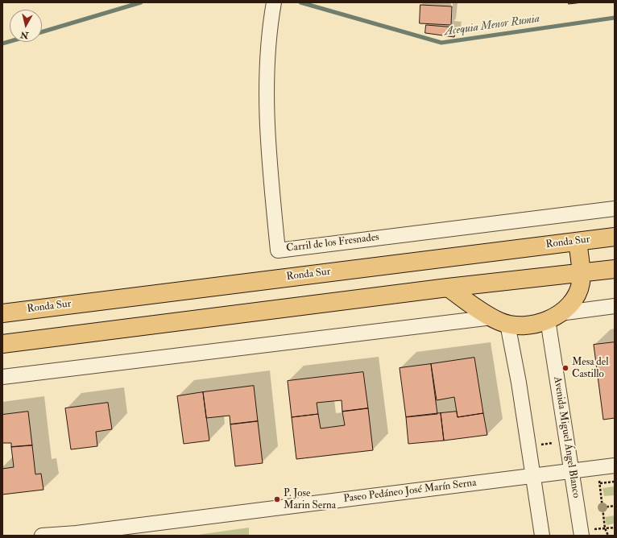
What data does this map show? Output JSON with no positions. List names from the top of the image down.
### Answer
{
  "streets": {
    "main road": ["Ronda Sur"],
    "street": ["Carril de los Fresnades", "Avenida Miguel Ángel Blanco", "Paseo Pedáneo José Marín Serna"]
  },
  "crossings": [
    ["Avenida Miguel Ángel Blanco", "Paseo Pedáneo José Marín Serna"]
  ],
  "water": ["Acequia Menor Rumia"],
  "places": ["Mesa del Castillo", "P. Jose Marin Serna"],
  "north": "bottom"
}
